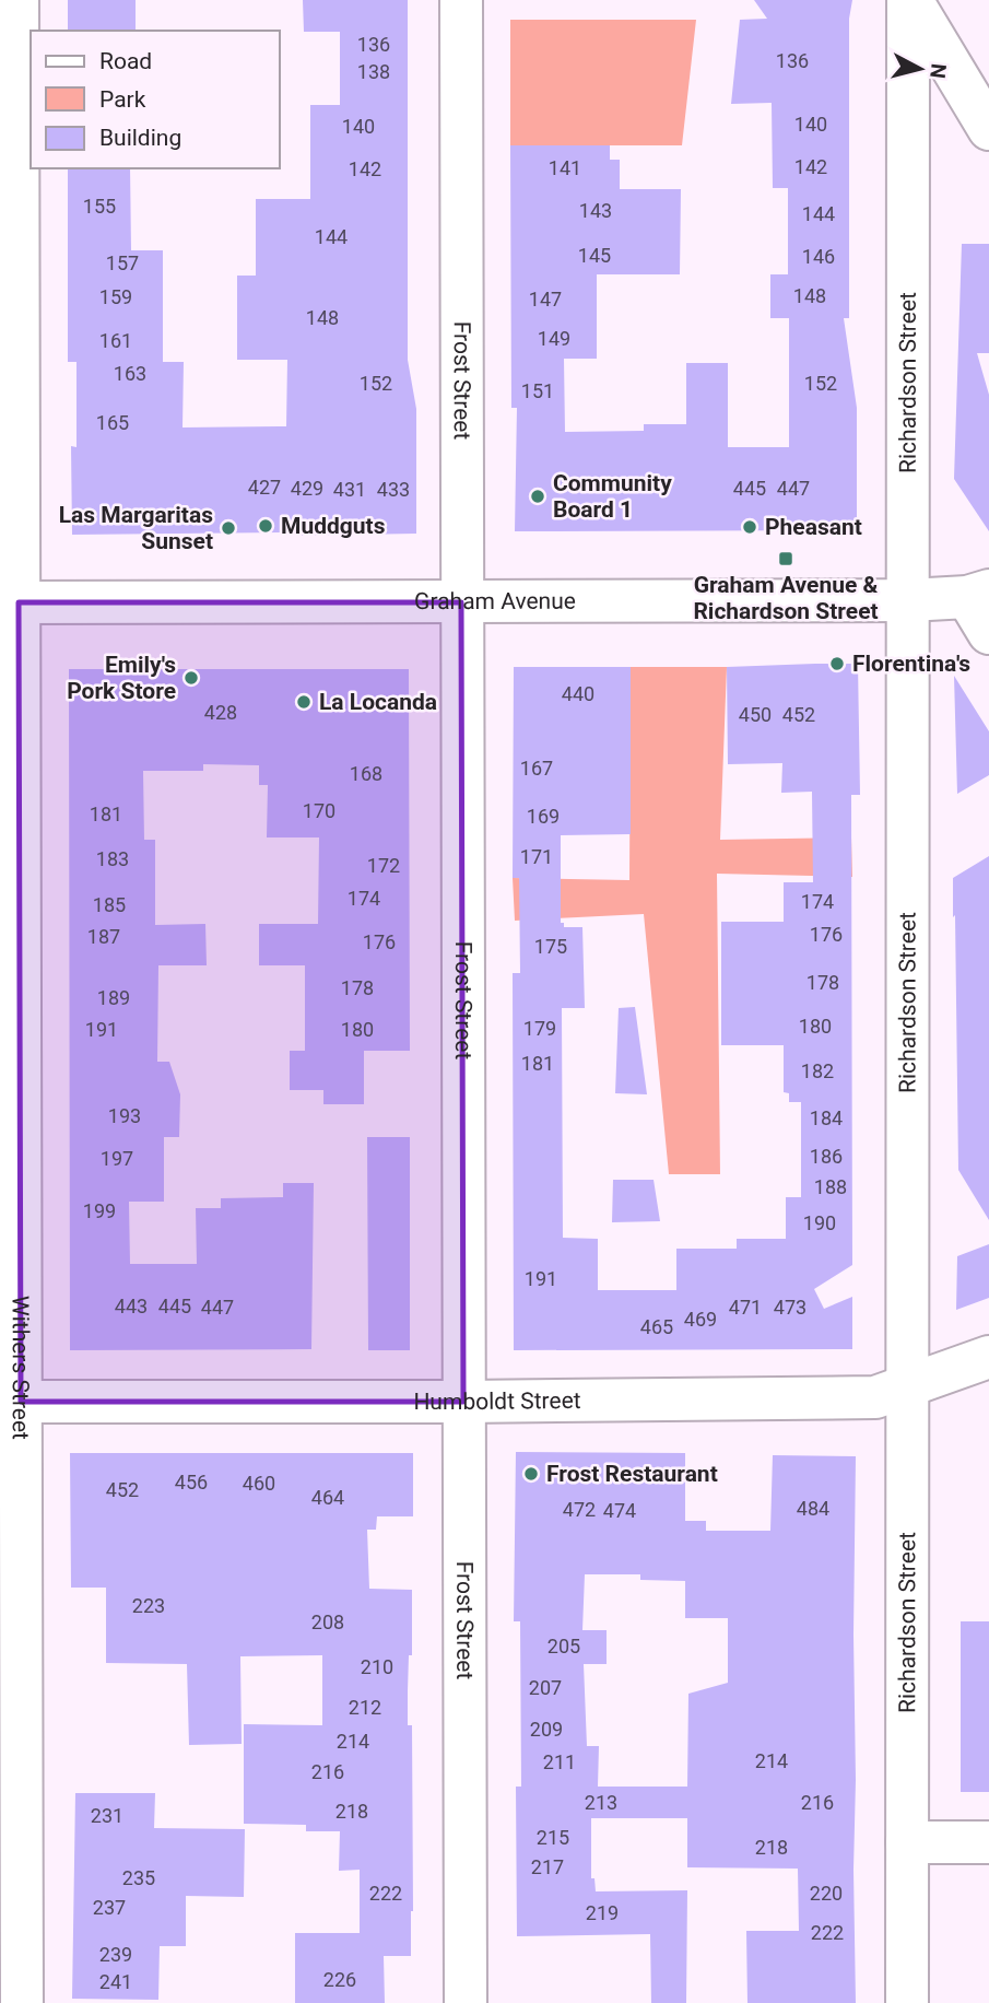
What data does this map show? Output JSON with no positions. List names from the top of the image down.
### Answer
{
  "streets": {
    "street": [
      "Frost Street",
      "Richardson Street",
      "Graham Avenue",
      "Withers Street",
      "Humboldt Street"
    ]
  },
  "crossings": [
    ["Frost Street", "Graham Avenue"],
    ["Frost Street", "Humboldt Street"],
    ["Richardson Street", "Graham Avenue"],
    ["Richardson Street", "Humboldt Street"],
    ["Graham Avenue", "Withers Street"],
    ["Withers Street", "Humboldt Street"]
  ],
  "places": {
    "other": [
      "Community Board 1",
      "Muddguts",
      "Pheasant",
      "Las Margaritas Sunset",
      "Florentina's",
      "Emily's Pork Store",
      "La Locanda",
      "Frost Restaurant"
    ],
    "transit": ["Graham Avenue & Richardson Street"]
  },
  "house_numbers": [
    "136",
    "136",
    "138",
    "140",
    "140",
    "142",
    "141",
    "142",
    "155",
    "143",
    "144",
    "144",
    "145",
    "146",
    "157",
    "148",
    "159",
    "147",
    "148",
    "149",
    "161",
    "163",
    "152",
    "152",
    "151",
    "165",
    "427",
    "429",
    "445",
    "447",
    "431",
    "433",
    "440",
    "428",
    "450",
    "452",
    "167",
    "168",
    "170",
    "181",
    "169",
    "171",
    "183",
    "172",
    "174",
    "174",
    "185",
    "176",
    "187",
    "176",
    "175",
    "178",
    "178",
    "189",
    "180",
    "179",
    "191",
    "180",
    "181",
    "182",
    "193",
    "184",
    "186",
    "197",
    "188",
    "199",
    "190",
    "191",
    "443",
    "445",
    "447",
    "471",
    "473",
    "469",
    "465",
    "456",
    "460",
    "452",
    "464",
    "484",
    "472",
    "474",
    "223",
    "208",
    "205",
    "210",
    "207",
    "212",
    "209",
    "214",
    "214",
    "211",
    "216",
    "213",
    "216",
    "218",
    "231",
    "215",
    "218",
    "217",
    "235",
    "222",
    "220",
    "237",
    "219",
    "222",
    "239",
    "226",
    "241"
  ],
  "legend": ["Road", "Park", "Building"],
  "north": "right"
}
